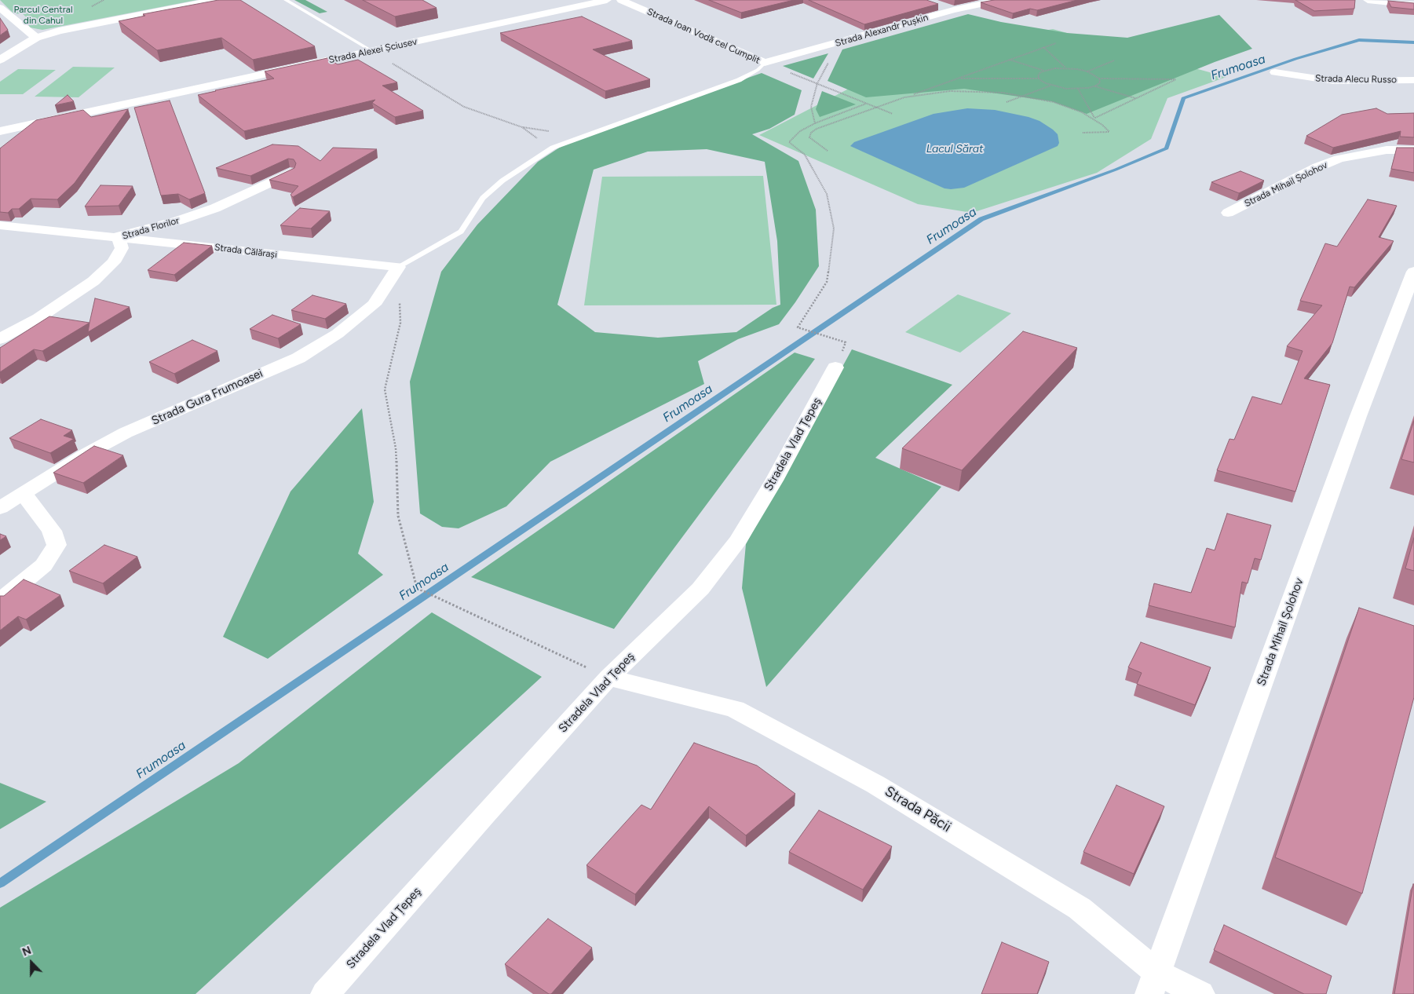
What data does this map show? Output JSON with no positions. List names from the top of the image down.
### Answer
{
  "streets": {
    "street": [
      "Strada Alexandr Pușkin",
      "Strada Ioan Vodă cel Cumplit",
      "Strada Alexei Șciusev",
      "Strada Alecu Russo",
      "Strada Mihail Șolohov",
      "Strada Florilor",
      "Strada Călărași",
      "Strada Gura Frumoasei",
      "Stradela Vlad Țepeş",
      "Strada Păcii"
    ]
  },
  "crossings": [
    ["Strada Alexandr Pușkin", "Strada Ioan Vodă cel Cumplit"],
    ["Strada Mihail Șolohov", "Strada Păcii"],
    ["Strada Florilor", "Strada Călărași"],
    ["Strada Călărași", "Strada Gura Frumoasei"],
    ["Stradela Vlad Țepeş", "Strada Păcii"]
  ],
  "water": ["Frumoasa", "Lacul Sărat"],
  "parks": ["Parcul Central din Cahul"],
  "north": "top"
}
